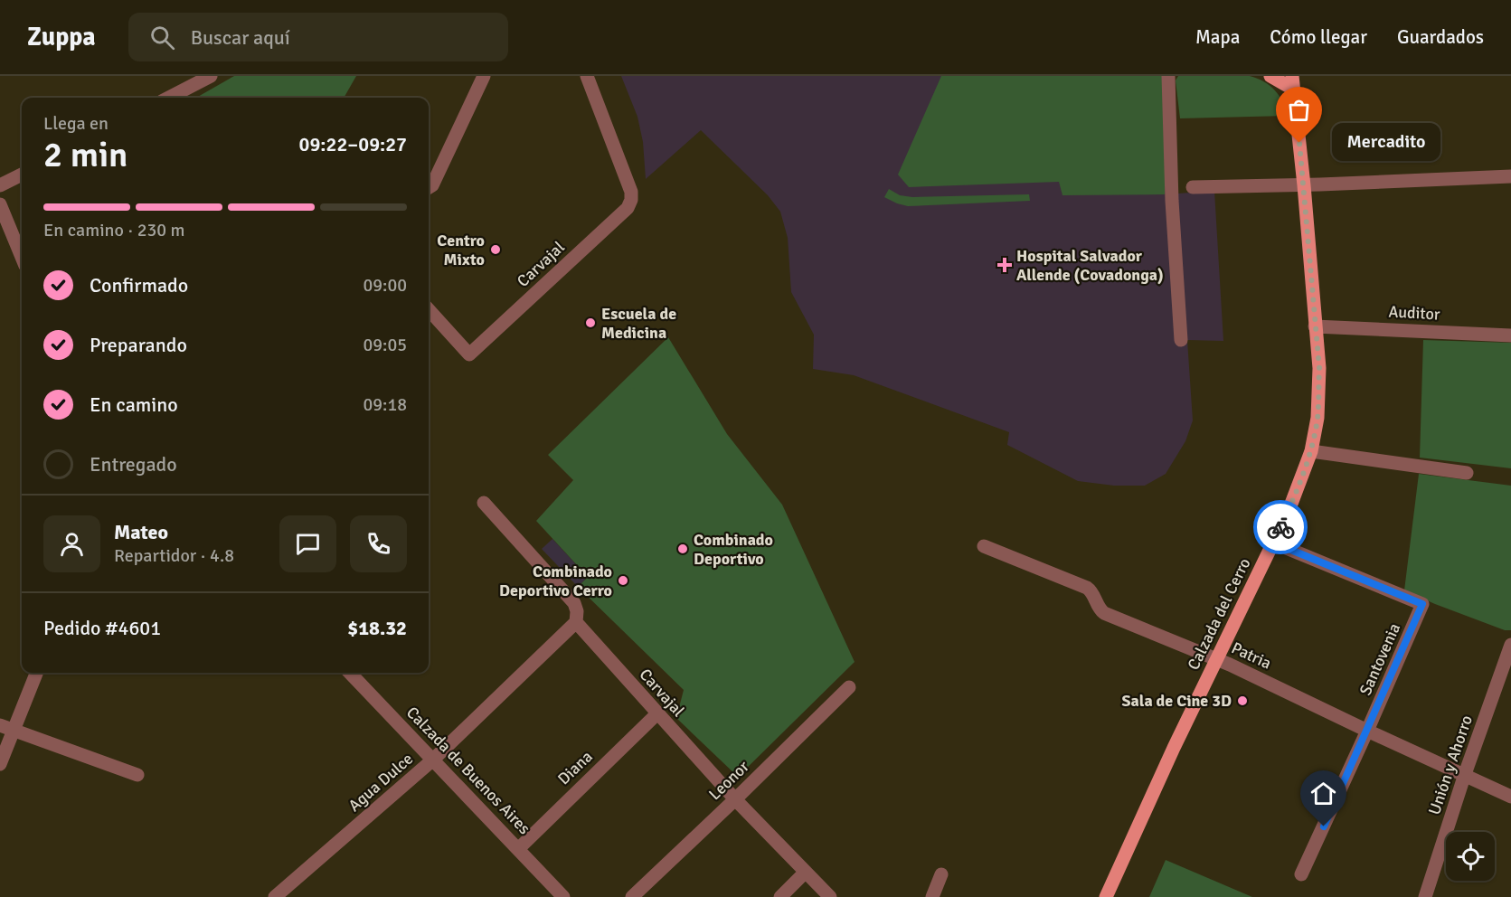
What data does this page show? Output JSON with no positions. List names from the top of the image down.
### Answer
{
  "streets": {
    "main road": ["Calzada del Cerro"],
    "street": [
      "Carvajal",
      "Auditor",
      "Patria",
      "Santovenia",
      "Unión y Ahorro",
      "Diana",
      "Calzada de Buenos Aires",
      "Leonor",
      "Agua Dulce"
    ]
  },
  "crossings": [
    ["Carvajal", "Diana"],
    ["Carvajal", "Leonor"],
    ["Carvajal", "Agua Dulce"],
    ["Auditor", "Calzada del Cerro"],
    ["Calzada del Cerro", "Patria"],
    ["Calzada del Cerro", "Santovenia"],
    ["Patria", "Santovenia"],
    ["Patria", "Unión y Ahorro"],
    ["Diana", "Calzada de Buenos Aires"],
    ["Calzada de Buenos Aires", "Agua Dulce"]
  ],
  "places": {
    "other": [
      "Mercadito",
      "Centro Mixto",
      "Escuela de Medicina",
      "Combinado Deportivo",
      "Combinado Deportivo Cerro",
      "Sala de Cine 3D"
    ],
    "health": ["Hospital Salvador Allende (Covadonga)"]
  },
  "page": {
    "header": "Zuppa",
    "search": "Buscar aquí",
    "nav": ["Mapa", "Cómo llegar", "Guardados"],
    "heading": ["2 min", "Llega en", "09:22–09:27"],
    "panel": [
      "Mateo",
      "Repartidor · 4.8",
      "Pedido #4601",
      "$18.32"
    ],
    "bubble": "Mercadito",
    "bar": "En camino · 230 m",
    "list": [
      ["Confirmado", "09:00"],
      ["Preparando", "09:05"],
      ["En camino", "09:18"],
      "Entregado"
    ]
  }
}
